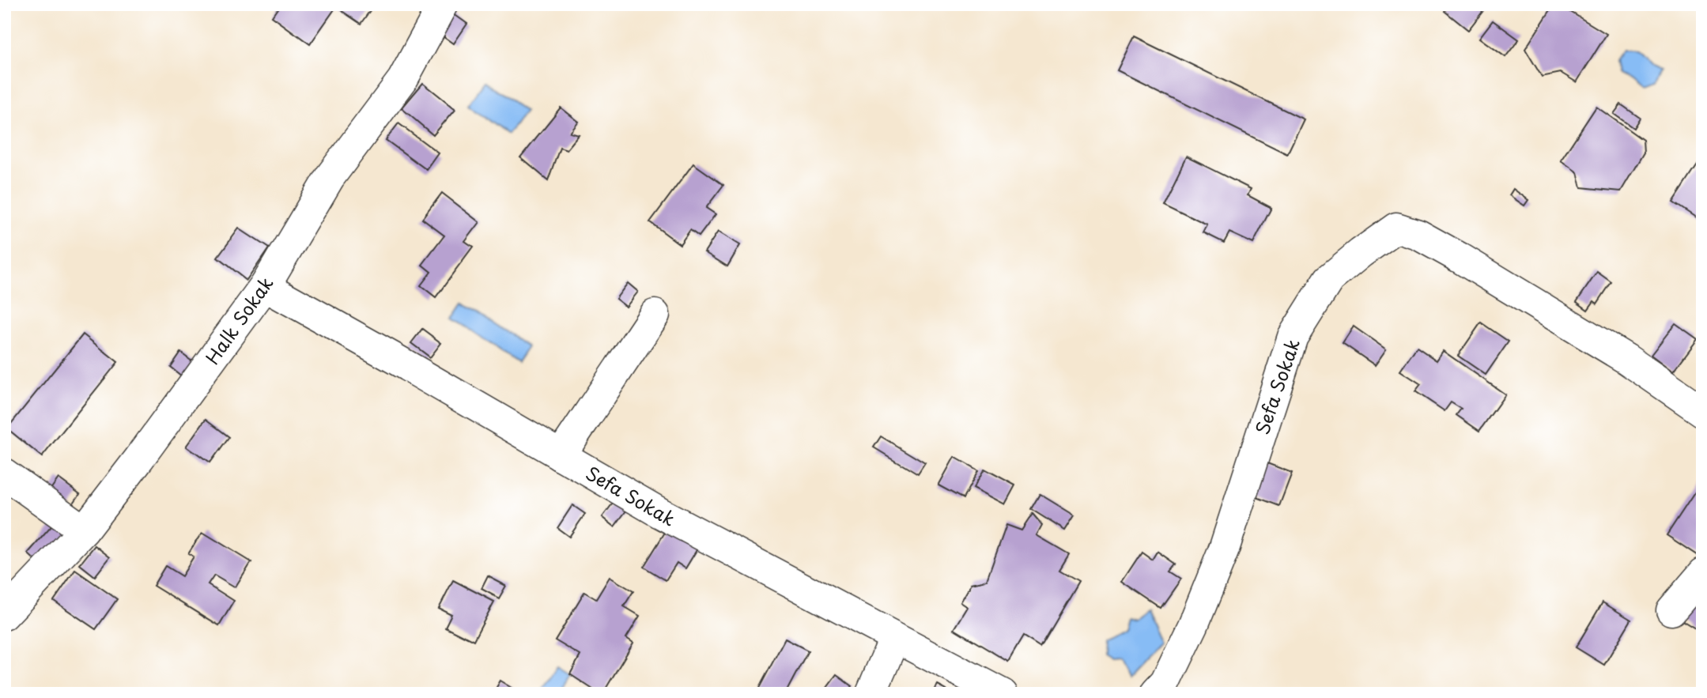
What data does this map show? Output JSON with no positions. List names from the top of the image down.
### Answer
{
  "streets": {
    "street": ["Halk Sokak", "Sefa Sokak"]
  },
  "crossings": [
    ["Halk Sokak", "Sefa Sokak"]
  ]
}
